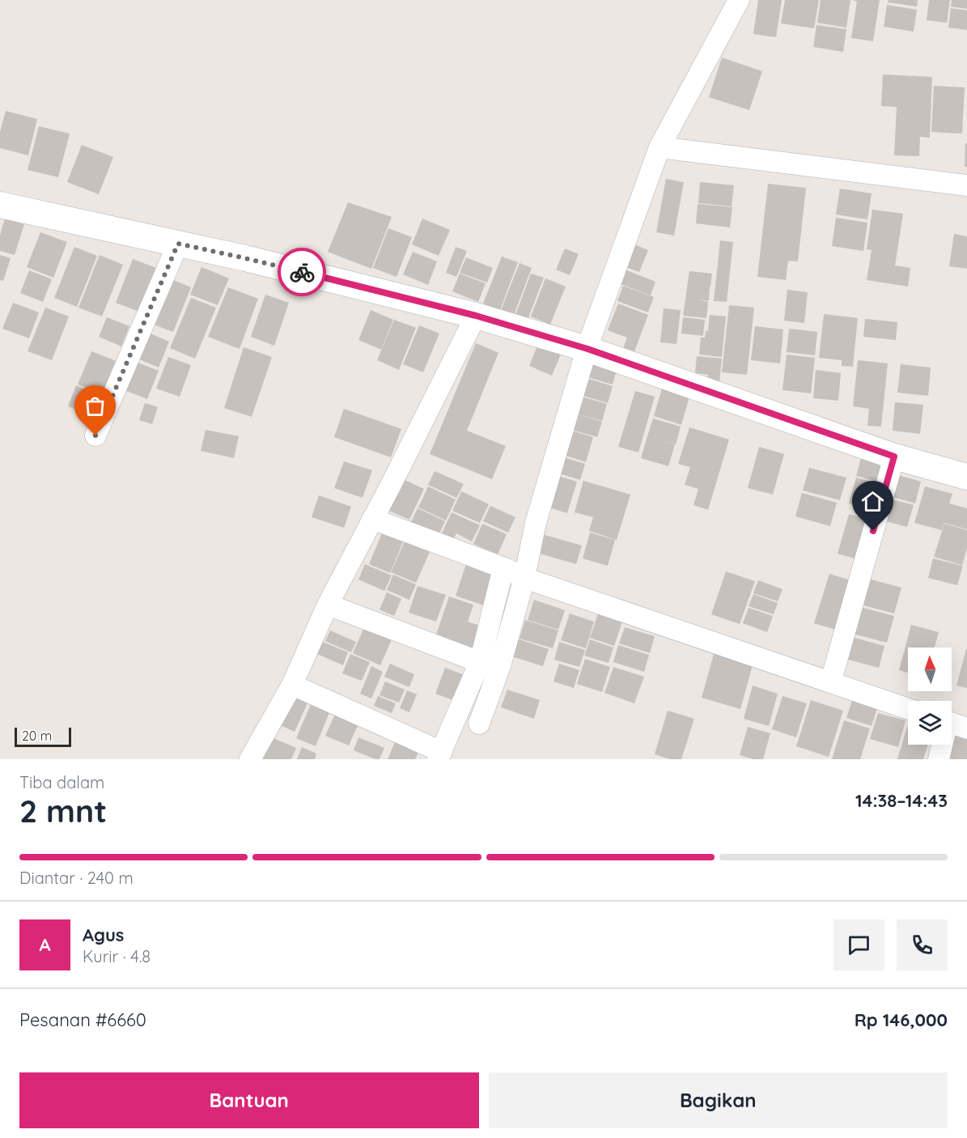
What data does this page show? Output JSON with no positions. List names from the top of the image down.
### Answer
{
  "scale_bar": "20 m",
  "north": "top",
  "page": {
    "scale": "20 m",
    "heading": ["2 mnt", "Tiba dalam", "14:38–14:43"],
    "panel": [
      "Agus",
      "Kurir · 4.8",
      "Pesanan #6660",
      "Rp 146,000"
    ],
    "bar": "Diantar · 240 m",
    "round": "A",
    "buttons": ["Bantuan", "Bagikan"]
  }
}
